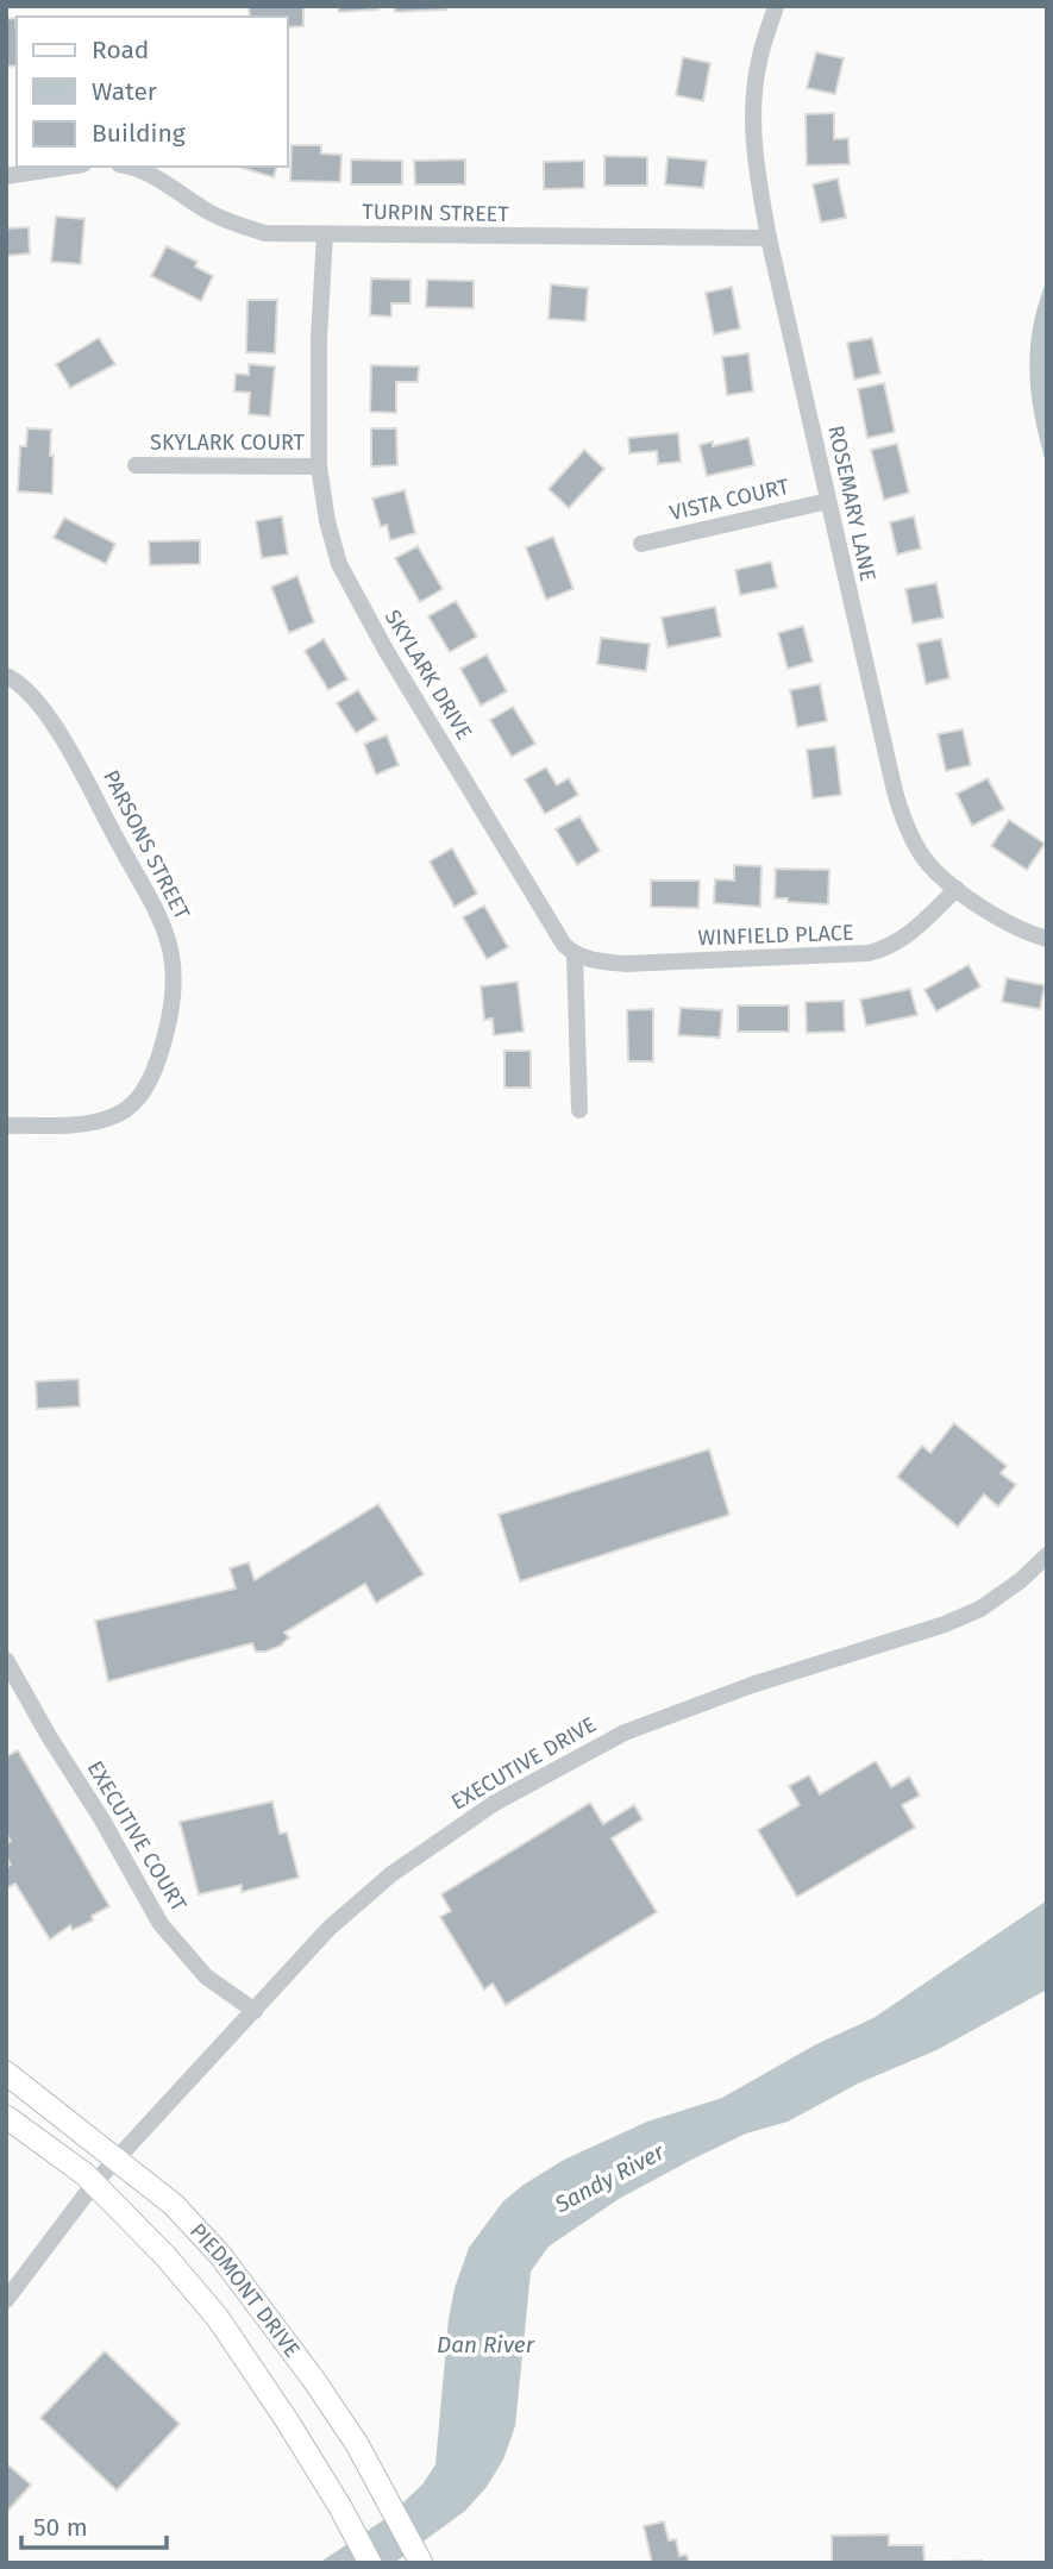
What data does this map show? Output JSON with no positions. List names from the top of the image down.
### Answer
{
  "streets": {
    "main road": ["PIEDMONT DRIVE"],
    "street": [
      "TURPIN STREET",
      "SKYLARK COURT",
      "VISTA COURT",
      "ROSEMARY LANE",
      "SKYLARK DRIVE",
      "PARSONS STREET",
      "WINFIELD PLACE",
      "EXECUTIVE DRIVE",
      "EXECUTIVE COURT"
    ]
  },
  "crossings": [
    ["TURPIN STREET", "ROSEMARY LANE"],
    ["TURPIN STREET", "SKYLARK DRIVE"],
    ["SKYLARK COURT", "SKYLARK DRIVE"],
    ["VISTA COURT", "ROSEMARY LANE"],
    ["ROSEMARY LANE", "WINFIELD PLACE"],
    ["SKYLARK DRIVE", "WINFIELD PLACE"],
    ["EXECUTIVE DRIVE", "EXECUTIVE COURT"],
    ["EXECUTIVE DRIVE", "PIEDMONT DRIVE"]
  ],
  "water": ["Sandy River", "Dan River"],
  "legend": ["Road", "Water", "Building"],
  "scale_bar": "50 m"
}
